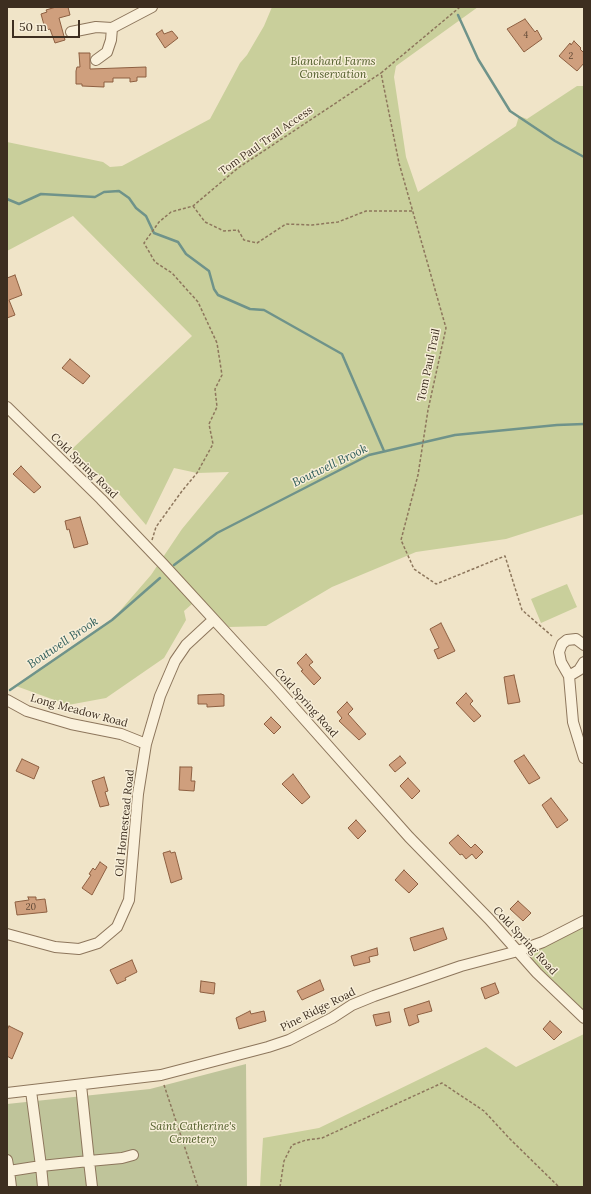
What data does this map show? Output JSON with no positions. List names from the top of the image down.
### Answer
{
  "streets": {
    "street": [
      "Cold Spring Road",
      "Long Meadow Road",
      "Old Homestead Road",
      "Pine Ridge Road"
    ],
    "path": ["Tom Paul Trail Access", "Tom Paul Trail"]
  },
  "crossings": [
    ["Tom Paul Trail Access", "Tom Paul Trail"],
    ["Tom Paul Trail Access", "Cold Spring Road"],
    ["Cold Spring Road", "Old Homestead Road"],
    ["Cold Spring Road", "Pine Ridge Road"],
    ["Long Meadow Road", "Old Homestead Road"]
  ],
  "water": ["Boutwell Brook"],
  "parks": ["Blanchard Farms Conservation", "Saint Catherine's Cemetery"],
  "house_numbers": ["4", "2", "20"],
  "scale_bar": "50 m"
}
